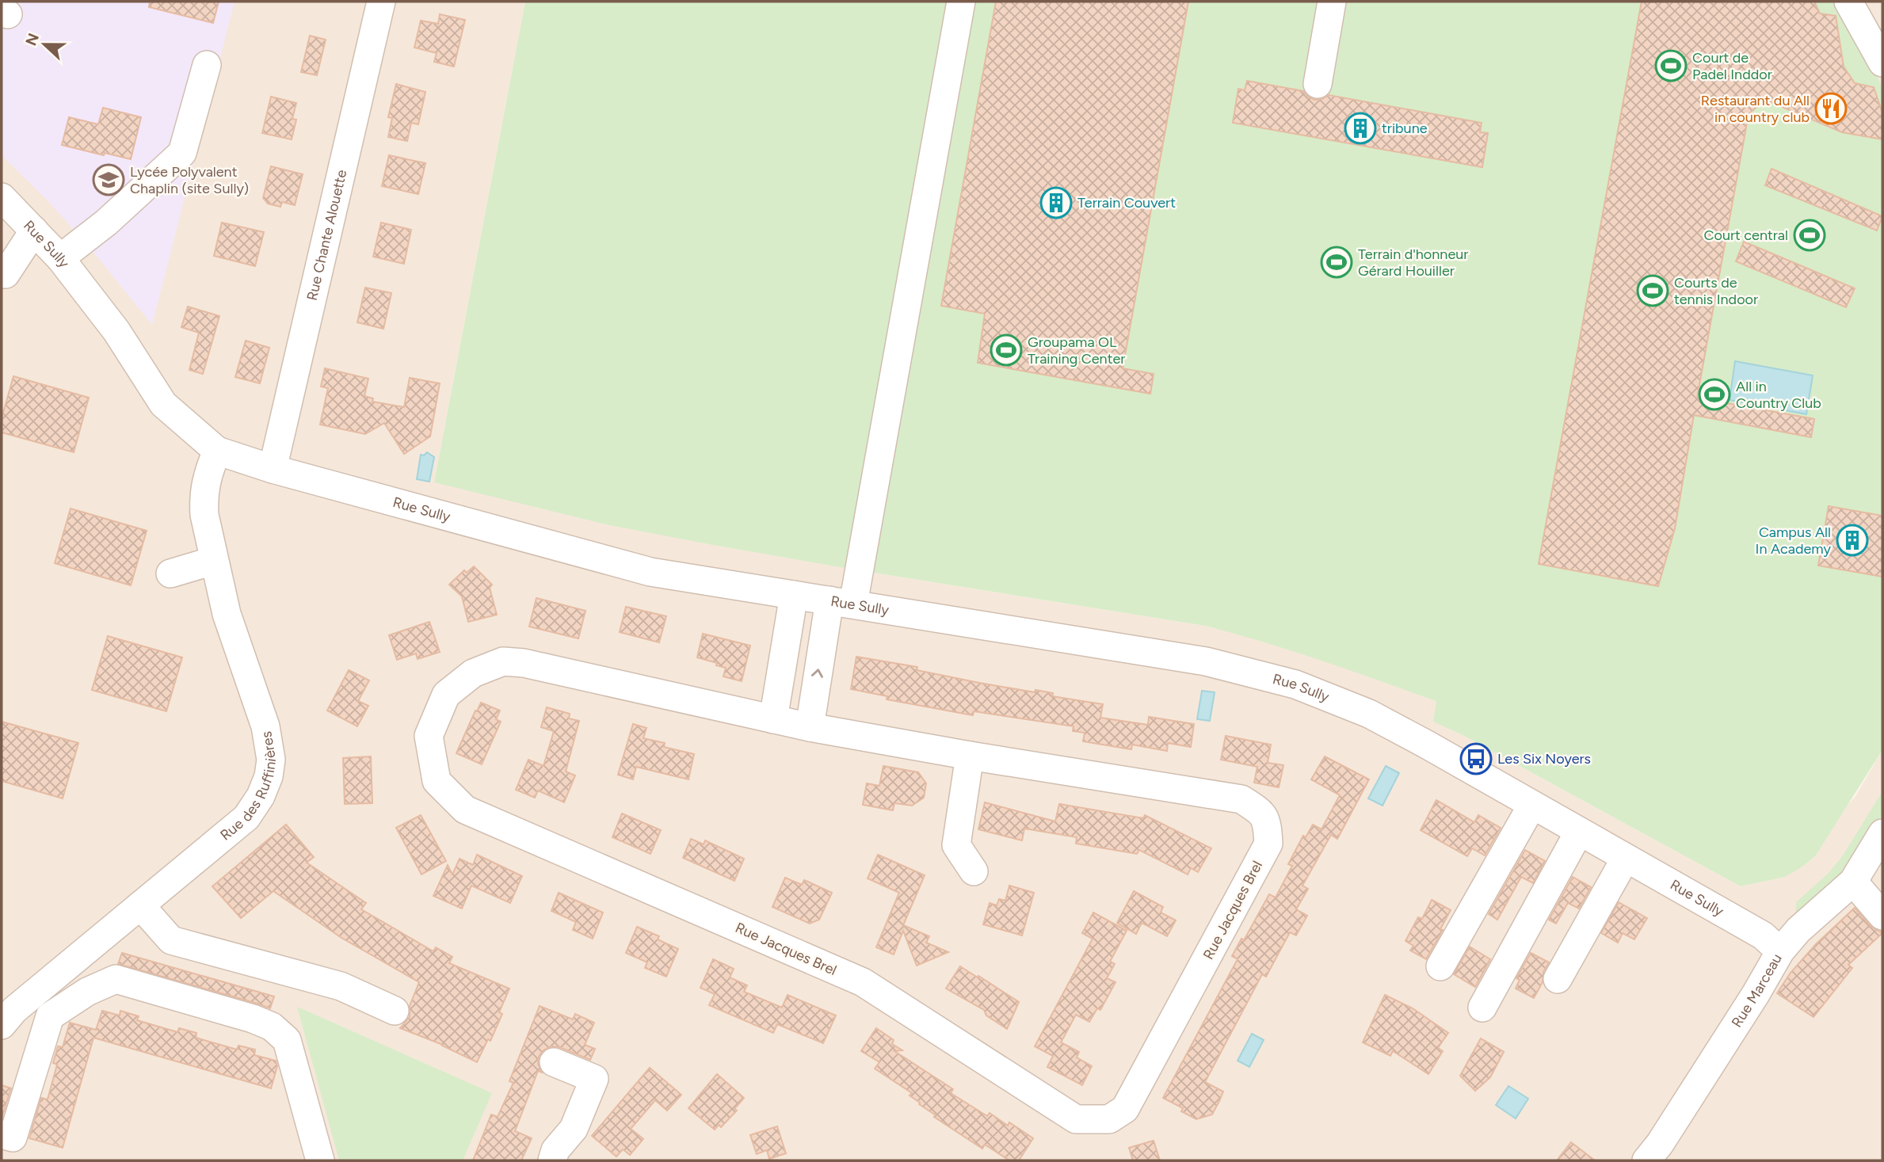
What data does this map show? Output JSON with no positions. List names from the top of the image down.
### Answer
{
  "streets": {
    "street": [
      "Rue Chante Alouette",
      "Rue Sully",
      "Rue des Ruffinières",
      "Rue Jacques Brel",
      "Rue Marceau"
    ]
  },
  "crossings": [
    ["Rue Chante Alouette", "Rue Sully"],
    ["Rue Sully", "Rue des Ruffinières"],
    ["Rue Sully", "Rue Marceau"]
  ],
  "places": {
    "sports": [
      "Court de Padel Inddor",
      "Court central",
      "Terrain d'honneur Gérard Houiller",
      "Courts de tennis Indoor",
      "Groupama OL Training Center",
      "All in Country Club"
    ],
    "restaurant": ["Restaurant du All in country club"],
    "building": ["tribune", "Terrain Couvert", "Campus All In Academy"],
    "school or university": ["Lycée Polyvalent Chaplin (site Sully)"],
    "bus stop": ["Les Six Noyers"]
  },
  "north": "left"
}
